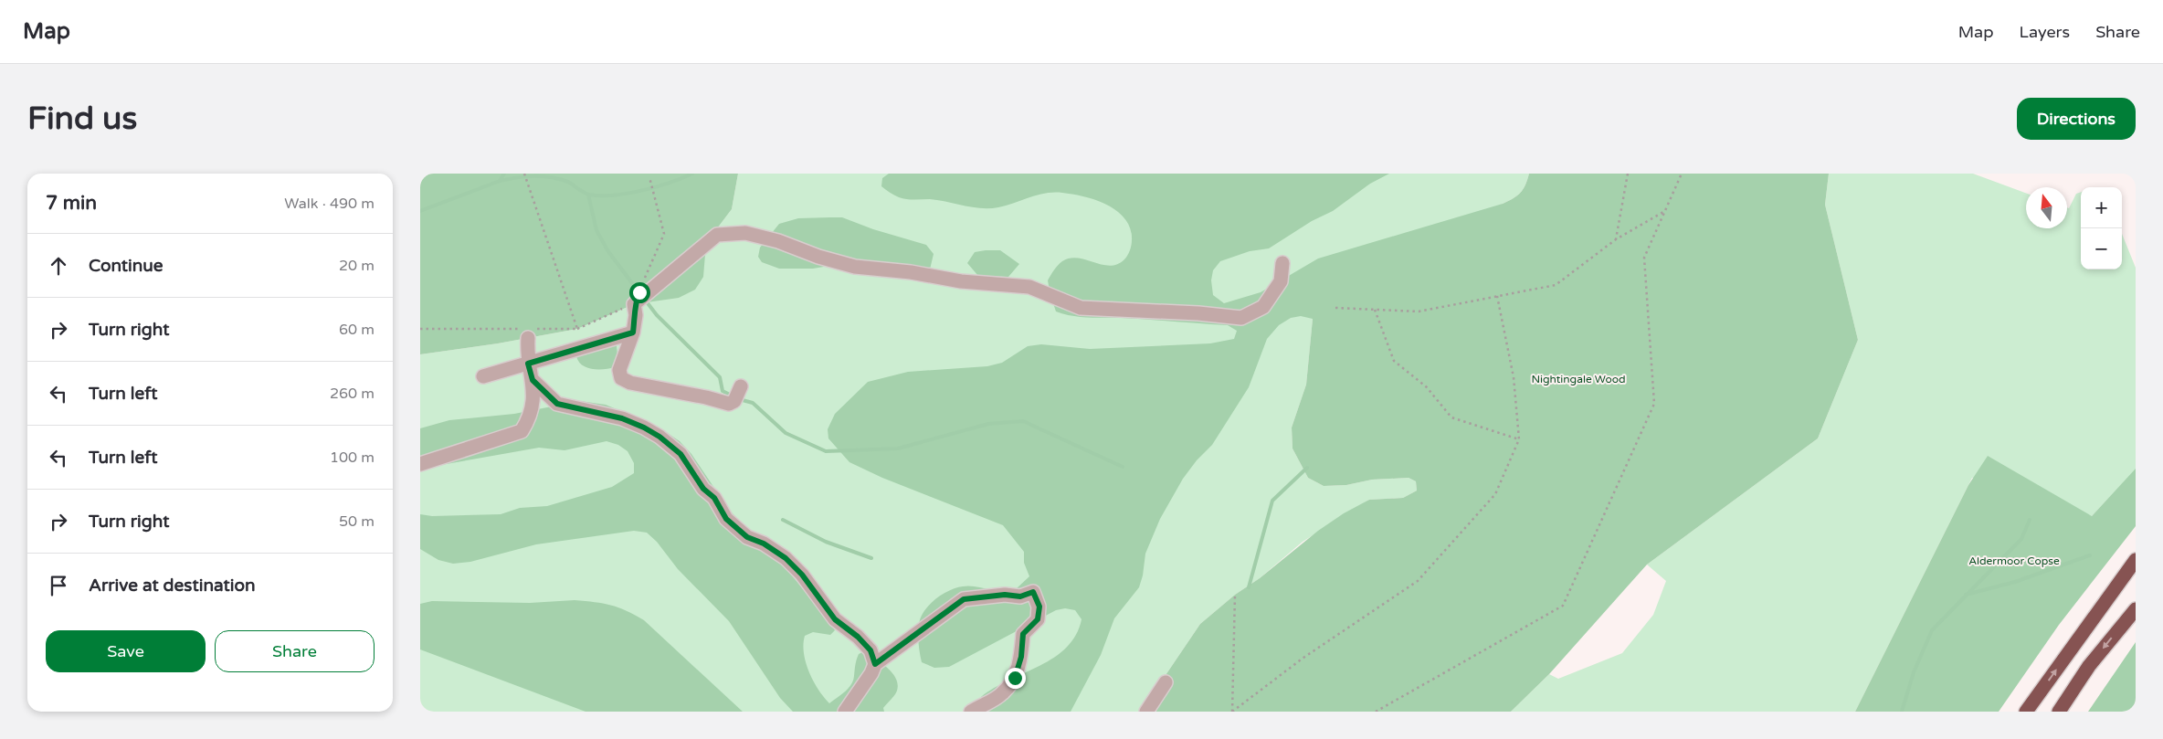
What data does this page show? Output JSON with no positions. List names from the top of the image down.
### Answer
{
  "parks": ["Nightingale Wood", "Aldermoor Copse"],
  "north": "top",
  "page": {
    "header": "Map",
    "nav": ["Map", "Layers", "Share"],
    "buttons": [
      "Directions",
      ["Save", "Share"]
    ],
    "title": "Find us",
    "heading": ["7 min", "Walk · 490 m"],
    "map_buttons": ["+", "−"],
    "list": [
      ["Continue", "20 m"],
      ["Turn right", "60 m"],
      ["Turn left", "260 m"],
      ["Turn left", "100 m"],
      ["Turn right", "50 m"],
      "Arrive at destination"
    ]
  }
}
